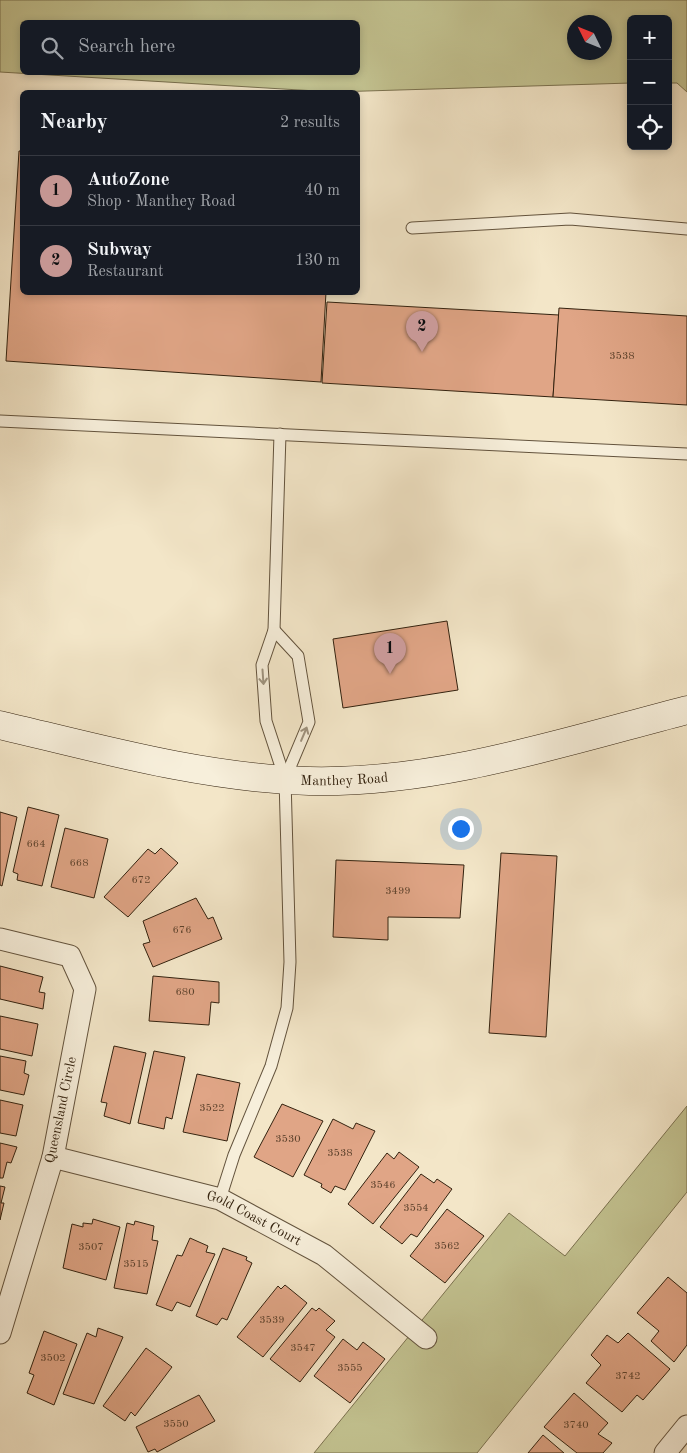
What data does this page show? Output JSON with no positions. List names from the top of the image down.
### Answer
{
  "streets": {
    "street": ["Manthey Road", "Queensland Circle", "Gold Coast Court"]
  },
  "crossings": [
    ["Queensland Circle", "Gold Coast Court"]
  ],
  "house_numbers": [
    "3538",
    "664",
    "668",
    "672",
    "3499",
    "676",
    "680",
    "3522",
    "3530",
    "3538",
    "3546",
    "3554",
    "3562",
    "3507",
    "3515",
    "3539",
    "3547",
    "3502",
    "3555",
    "3742",
    "3550",
    "3740"
  ],
  "north": "top left",
  "page": {
    "map_buttons": ["+", "−"],
    "search": "Search here",
    "heading": ["Nearby", "2 results"],
    "list": [
      {
        "mark": "1",
        "name": "AutoZone",
        "note": "Shop · Manthey Road",
        "value": "40 m"
      },
      {
        "mark": "2",
        "name": "Subway",
        "note": "Restaurant",
        "value": "130 m"
      }
    ],
    "pins": ["2", "1"]
  }
}
